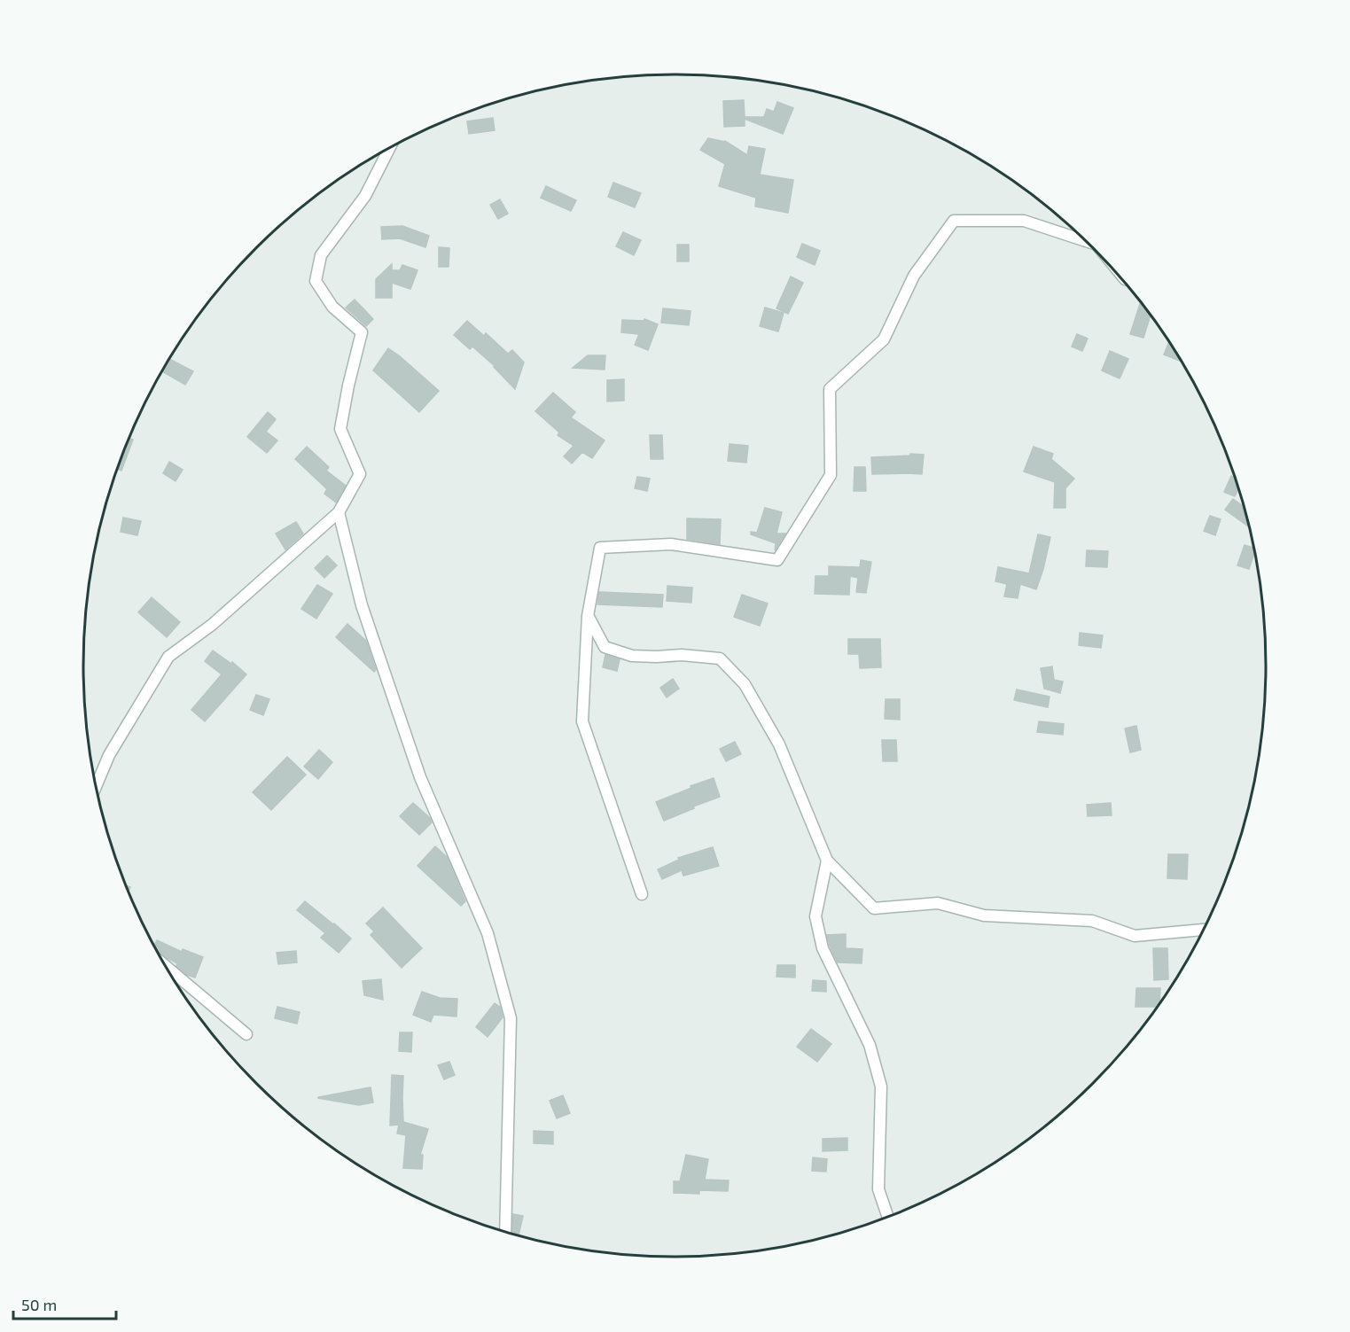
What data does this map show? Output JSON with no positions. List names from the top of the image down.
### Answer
{
  "scale_bar": "50 m"
}
